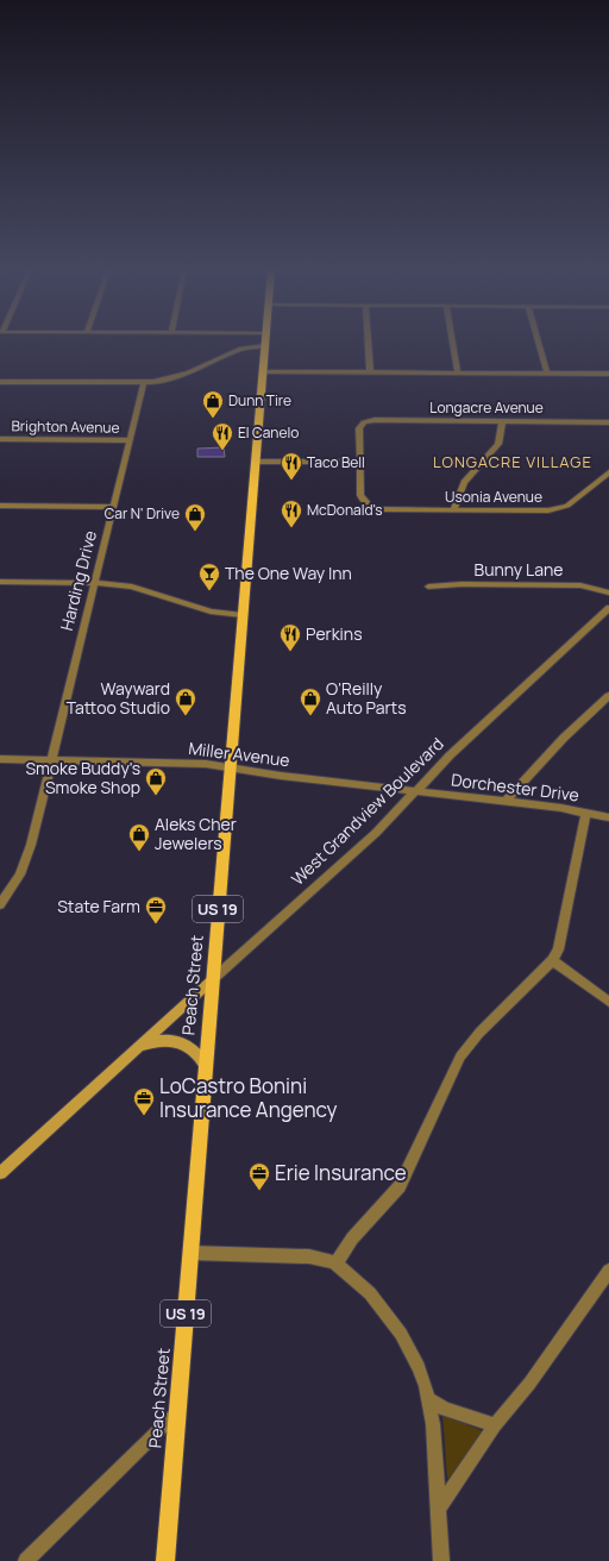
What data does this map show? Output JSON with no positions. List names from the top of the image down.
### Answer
{
  "streets": {
    "main road": ["US 19", "Peach Street"],
    "street": [
      "Longacre Avenue",
      "Brighton Avenue",
      "Usonia Avenue",
      "Bunny Lane",
      "Harding Drive",
      "Miller Avenue",
      "Dorchester Drive",
      "West Grandview Boulevard"
    ]
  },
  "crossings": [
    ["Longacre Avenue", "Usonia Avenue"],
    ["Brighton Avenue", "Harding Drive"],
    ["Harding Drive", "Miller Avenue"],
    ["Miller Avenue", "Dorchester Drive"],
    ["Miller Avenue", "West Grandview Boulevard"],
    ["Miller Avenue", "Peach Street"],
    ["Dorchester Drive", "West Grandview Boulevard"],
    ["West Grandview Boulevard", "Peach Street"]
  ],
  "districts": ["LONGACRE VILLAGE"],
  "places": {
    "shop": [
      "Dunn Tire",
      "Car N' Drive",
      "Wayward Tattoo Studio",
      "O'Reilly Auto Parts",
      "Smoke Buddy's Smoke Shop",
      "Aleks Cher Jewelers"
    ],
    "restaurant": [
      "El Canelo",
      "Taco Bell",
      "McDonald's",
      "Perkins"
    ],
    "bar": ["The One Way Inn"],
    "office": ["State Farm", "LoCastro Bonini Insurance Angency", "Erie Insurance"]
  }
}
